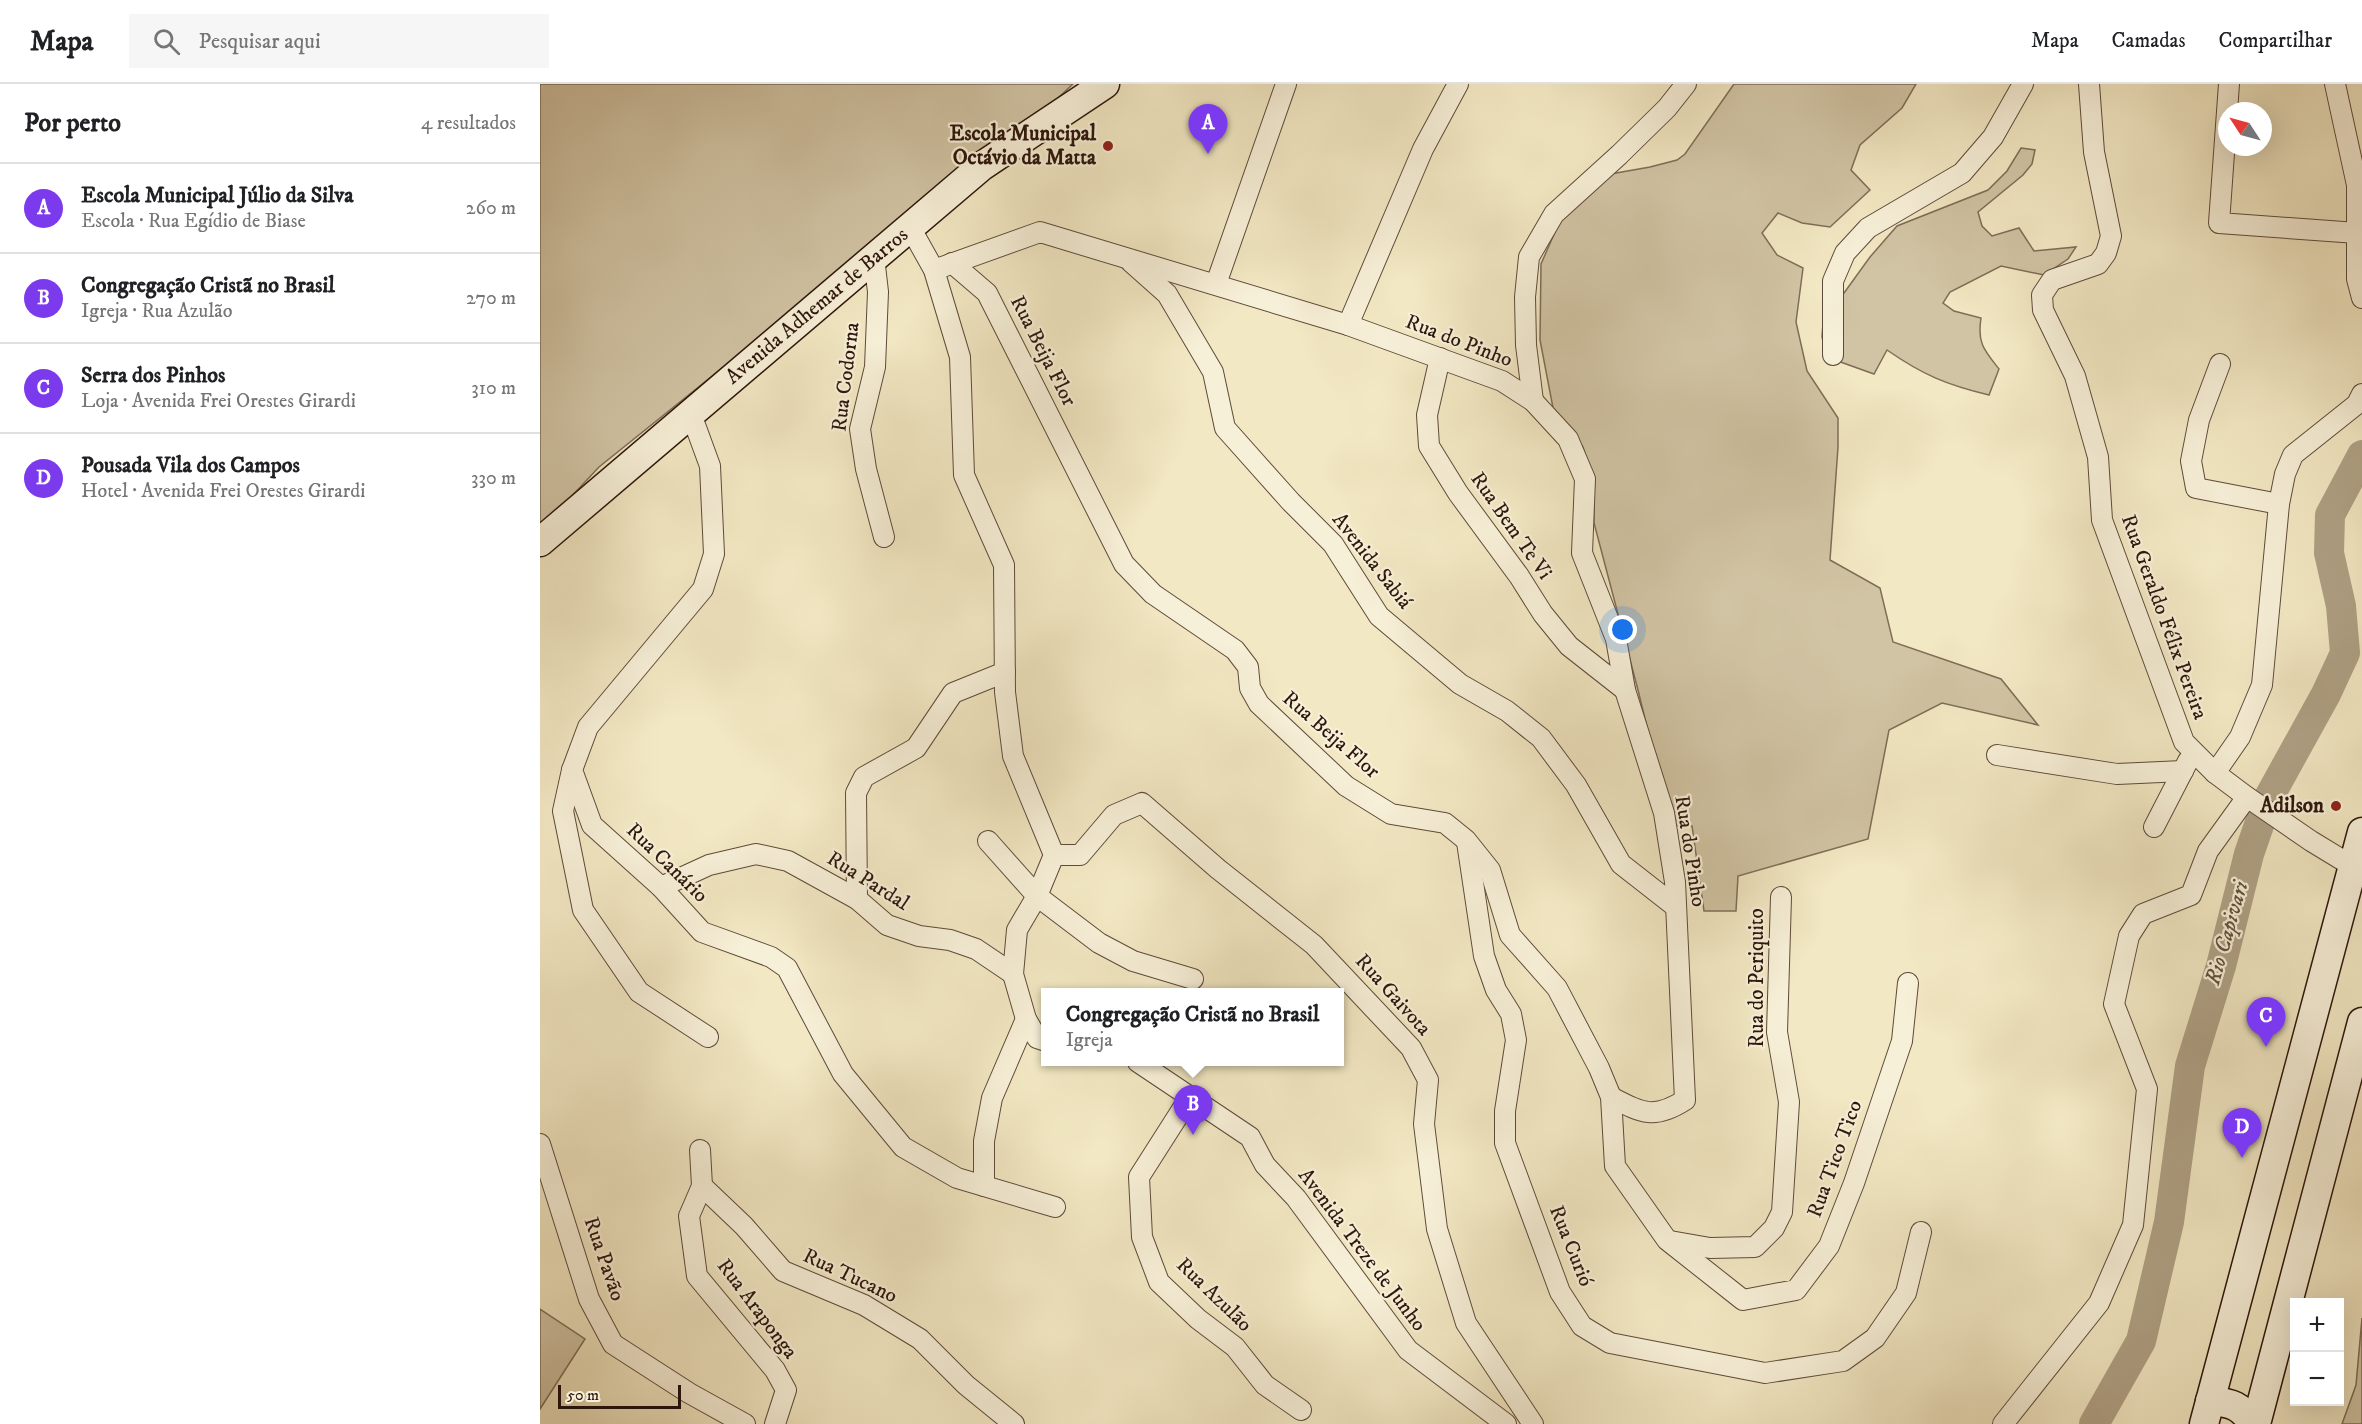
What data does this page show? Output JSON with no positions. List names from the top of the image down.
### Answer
{
  "streets": {
    "main road": ["Avenida Adhemar de Barros"],
    "street": [
      "Rua do Pinho",
      "Rua Beija Flor",
      "Rua Codorna",
      "Rua Bem Te Vi",
      "Avenida Sabiá",
      "Rua Geraldo Félix Pereira",
      "Rua Canário",
      "Rua Pardal",
      "Rua do Periquito",
      "Rua Gaivota",
      "Rua Tico Tico",
      "Rua Curió",
      "Avenida Treze de Junho",
      "Rua Pavão",
      "Rua Tucano",
      "Rua Azulão",
      "Rua Araponga"
    ]
  },
  "crossings": [
    ["Avenida Adhemar de Barros", "Rua Codorna"],
    ["Rua do Pinho", "Rua Beija Flor"],
    ["Rua do Pinho", "Rua Bem Te Vi"],
    ["Rua do Pinho", "Avenida Sabiá"],
    ["Rua Beija Flor", "Rua do Periquito"],
    ["Rua Beija Flor", "Rua Tico Tico"],
    ["Rua Beija Flor", "Rua Curió"],
    ["Rua Canário", "Rua Pardal"],
    ["Avenida Treze de Junho", "Rua Azulão"],
    ["Rua Tucano", "Rua Araponga"]
  ],
  "water": ["Rio Capivari"],
  "places": ["Escola Municipal Octávio da Matta", "Adilson"],
  "scale_bar": "50 m",
  "north": "top left",
  "page": {
    "header": "Mapa",
    "search": "Pesquisar aqui",
    "nav": ["Mapa", "Camadas", "Compartilhar"],
    "heading": ["Por perto", "4 resultados"],
    "pins": [
      "A",
      "C",
      "B",
      "D"
    ],
    "list": [
      {
        "mark": "A",
        "name": "Escola Municipal Júlio da Silva",
        "note": "Escola · Rua Egídio de Biase",
        "value": "260 m"
      },
      {
        "mark": "B",
        "name": "Congregação Cristã no Brasil",
        "note": "Igreja · Rua Azulão",
        "value": "270 m"
      },
      {
        "mark": "C",
        "name": "Serra dos Pinhos",
        "note": "Loja · Avenida Frei Orestes Girardi",
        "value": "310 m"
      },
      {
        "mark": "D",
        "name": "Pousada Vila dos Campos",
        "note": "Hotel · Avenida Frei Orestes Girardi",
        "value": "330 m"
      }
    ],
    "popup": ["Congregação Cristã no Brasil", "Igreja"],
    "map_buttons": ["+", "−"],
    "scale": "50 m"
  }
}
